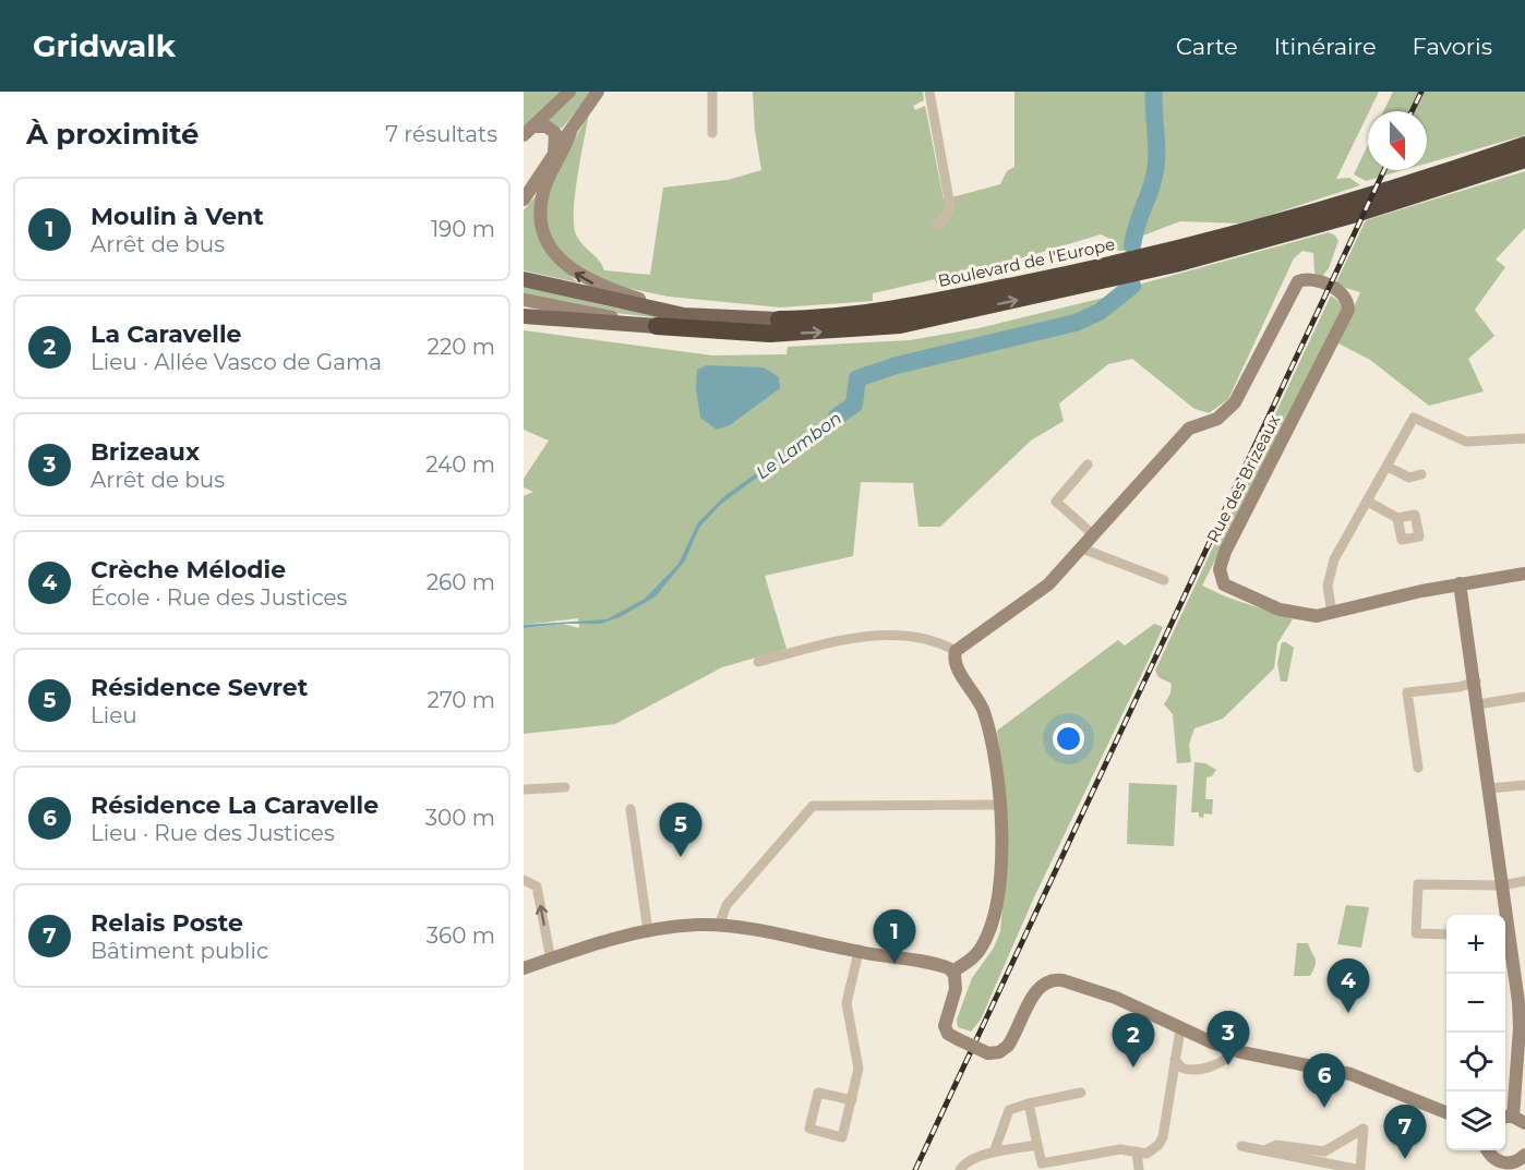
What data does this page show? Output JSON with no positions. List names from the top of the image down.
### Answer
{
  "streets": {
    "highway": ["Boulevard de l'Europe"],
    "street": ["Rue des Brizeaux"]
  },
  "water": ["Le Lambon"],
  "north": "bottom",
  "page": {
    "header": "Gridwalk",
    "nav": ["Carte", "Itinéraire", "Favoris"],
    "heading": ["À proximité", "7 résultats"],
    "list": [
      {
        "mark": "1",
        "name": "Moulin à Vent",
        "note": "Arrêt de bus",
        "value": "190 m"
      },
      {
        "mark": "2",
        "name": "La Caravelle",
        "note": "Lieu · Allée Vasco de Gama",
        "value": "220 m"
      },
      {
        "mark": "3",
        "name": "Brizeaux",
        "note": "Arrêt de bus",
        "value": "240 m"
      },
      {
        "mark": "4",
        "name": "Crèche Mélodie",
        "note": "École · Rue des Justices",
        "value": "260 m"
      },
      {
        "mark": "5",
        "name": "Résidence Sevret",
        "note": "Lieu",
        "value": "270 m"
      },
      {
        "mark": "6",
        "name": "Résidence La Caravelle",
        "note": "Lieu · Rue des Justices",
        "value": "300 m"
      },
      {
        "mark": "7",
        "name": "Relais Poste",
        "note": "Bâtiment public",
        "value": "360 m"
      }
    ],
    "pins": [
      "5",
      "1",
      "4",
      "3",
      "2",
      "6",
      "7"
    ],
    "map_buttons": ["+", "−"]
  }
}
